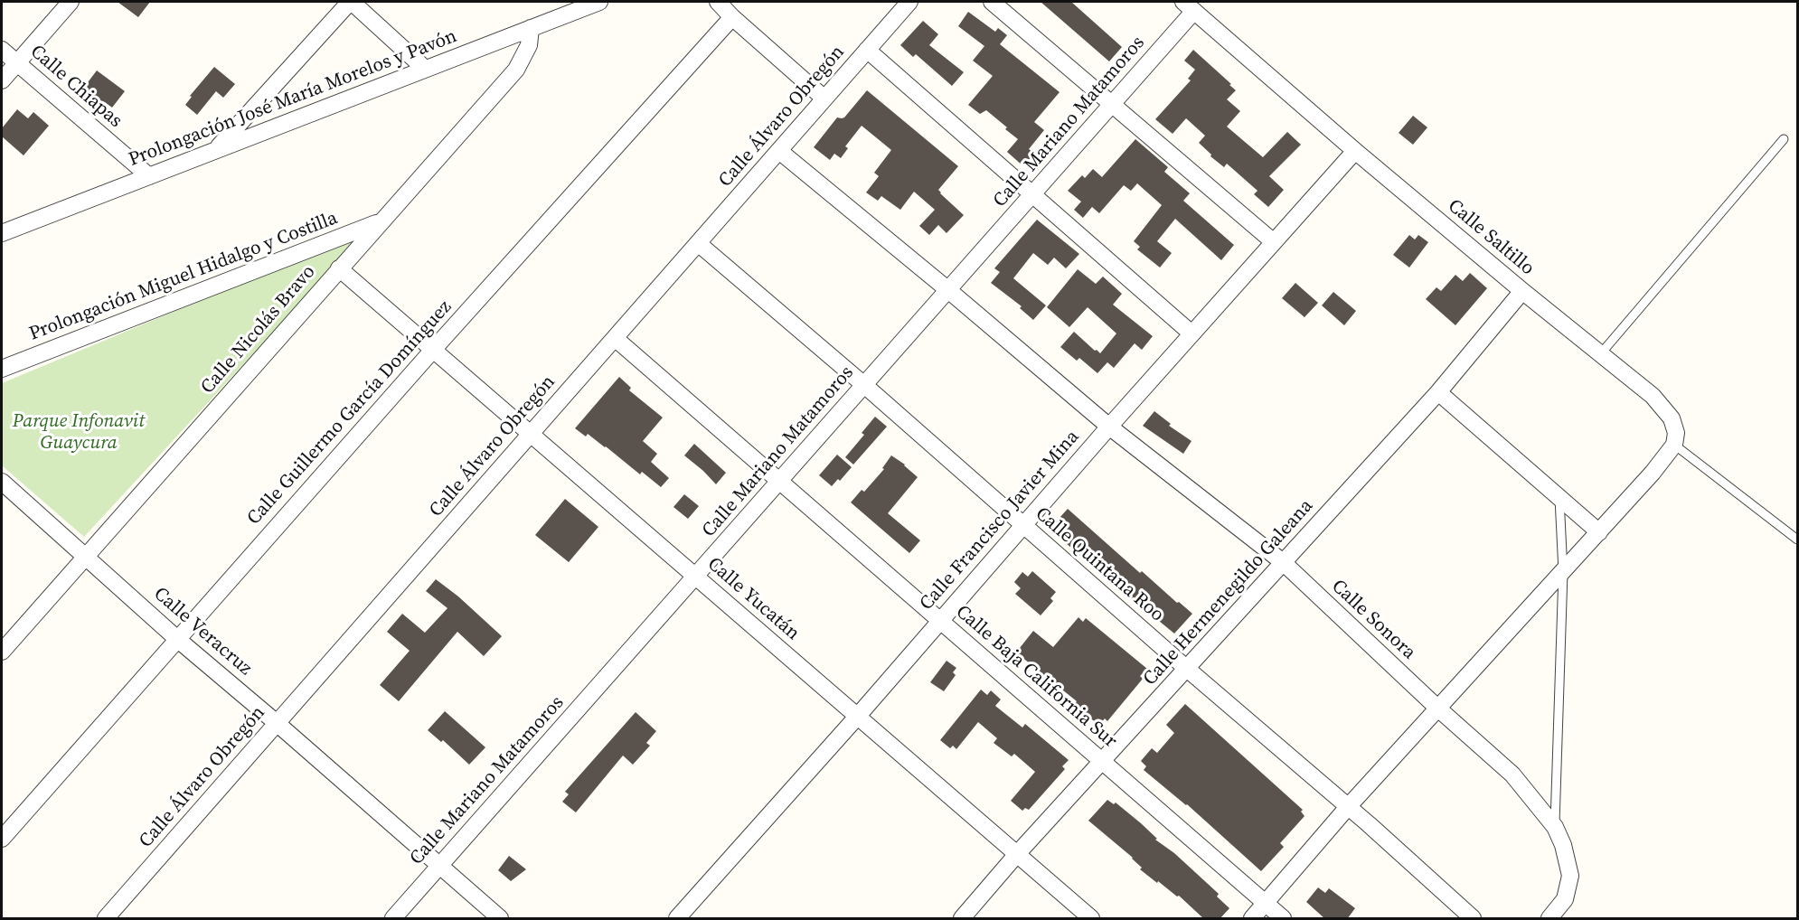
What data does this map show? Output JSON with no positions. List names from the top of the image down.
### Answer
{
  "streets": {
    "street": [
      "Calle Chiapas",
      "Prolongación José María Morelos y Pavón",
      "Calle Álvaro Obregón",
      "Calle Mariano Matamoros",
      "Calle Saltillo",
      "Prolongación Miguel Hidalgo y Costilla",
      "Calle Nicolás Bravo",
      "Calle Guillermo García Domínguez",
      "Calle Francisco Javier Mina",
      "Calle Quintana Roo",
      "Calle Hermenegildo Galeana",
      "Calle Yucatán",
      "Calle Sonora",
      "Calle Veracruz",
      "Calle Baja California Sur"
    ]
  },
  "crossings": [
    ["Calle Chiapas", "Prolongación José María Morelos y Pavón"],
    ["Prolongación José María Morelos y Pavón", "Calle Nicolás Bravo"],
    ["Calle Álvaro Obregón", "Calle Quintana Roo"],
    ["Calle Álvaro Obregón", "Calle Yucatán"],
    ["Calle Álvaro Obregón", "Calle Sonora"],
    ["Calle Álvaro Obregón", "Calle Veracruz"],
    ["Calle Álvaro Obregón", "Calle Baja California Sur"],
    ["Calle Mariano Matamoros", "Calle Saltillo"],
    ["Calle Mariano Matamoros", "Calle Quintana Roo"],
    ["Calle Mariano Matamoros", "Calle Yucatán"],
    ["Calle Mariano Matamoros", "Calle Sonora"],
    ["Calle Mariano Matamoros", "Calle Veracruz"],
    ["Calle Mariano Matamoros", "Calle Baja California Sur"],
    ["Calle Saltillo", "Calle Francisco Javier Mina"],
    ["Calle Saltillo", "Calle Hermenegildo Galeana"],
    ["Prolongación Miguel Hidalgo y Costilla", "Calle Nicolás Bravo"],
    ["Calle Nicolás Bravo", "Calle Yucatán"],
    ["Calle Nicolás Bravo", "Calle Veracruz"],
    ["Calle Guillermo García Domínguez", "Calle Yucatán"],
    ["Calle Guillermo García Domínguez", "Calle Veracruz"],
    ["Calle Francisco Javier Mina", "Calle Quintana Roo"],
    ["Calle Francisco Javier Mina", "Calle Yucatán"],
    ["Calle Francisco Javier Mina", "Calle Sonora"],
    ["Calle Francisco Javier Mina", "Calle Baja California Sur"],
    ["Calle Quintana Roo", "Calle Hermenegildo Galeana"],
    ["Calle Hermenegildo Galeana", "Calle Yucatán"],
    ["Calle Hermenegildo Galeana", "Calle Sonora"],
    ["Calle Hermenegildo Galeana", "Calle Baja California Sur"]
  ],
  "parks": ["Parque Infonavit Guaycura"]
}
